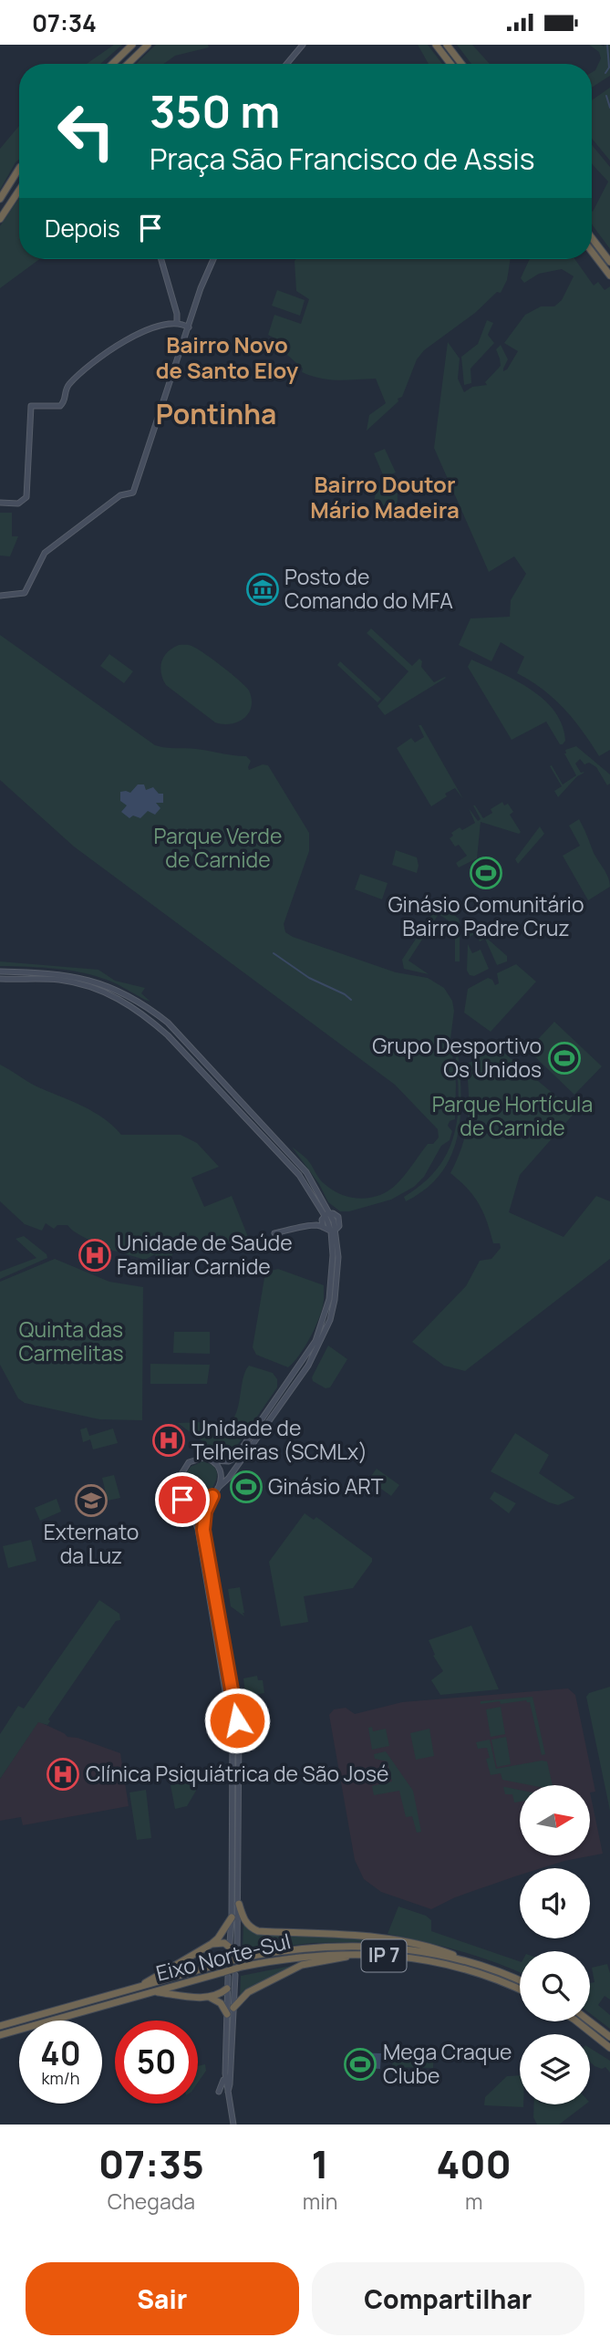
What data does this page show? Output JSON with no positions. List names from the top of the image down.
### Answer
{
  "streets": {
    "highway": ["IP 7", "Eixo Norte-Sul"]
  },
  "districts": ["Bairro Novo de Santo Eloy", "Pontinha", "Bairro Doutor Mário Madeira"],
  "parks": ["Parque Verde de Carnide", "Parque Hortícula de Carnide", "Quinta das Carmelitas"],
  "places": {
    "museum": ["Posto de Comando do MFA"],
    "sports": [
      "Ginásio Comunitário Bairro Padre Cruz",
      "Grupo Desportivo Os Unidos",
      "Ginásio ART",
      "Mega Craque Clube"
    ],
    "hospital": ["Unidade de Saúde Familiar Carnide", "Unidade de Telheiras (SCMLx)", "Clínica Psiquiátrica de São José"],
    "school or university": ["Externato da Luz"]
  },
  "north": "right",
  "page": {
    "status": "07:34",
    "turn": ["350 m", "Praça São Francisco de Assis"],
    "then": "Depois",
    "speed": "40 km/h",
    "limit": "50",
    "eta": [
      "07:35",
      "Chegada",
      "1",
      "min",
      "400",
      "m"
    ],
    "buttons": ["Sair", "Compartilhar"]
  }
}
